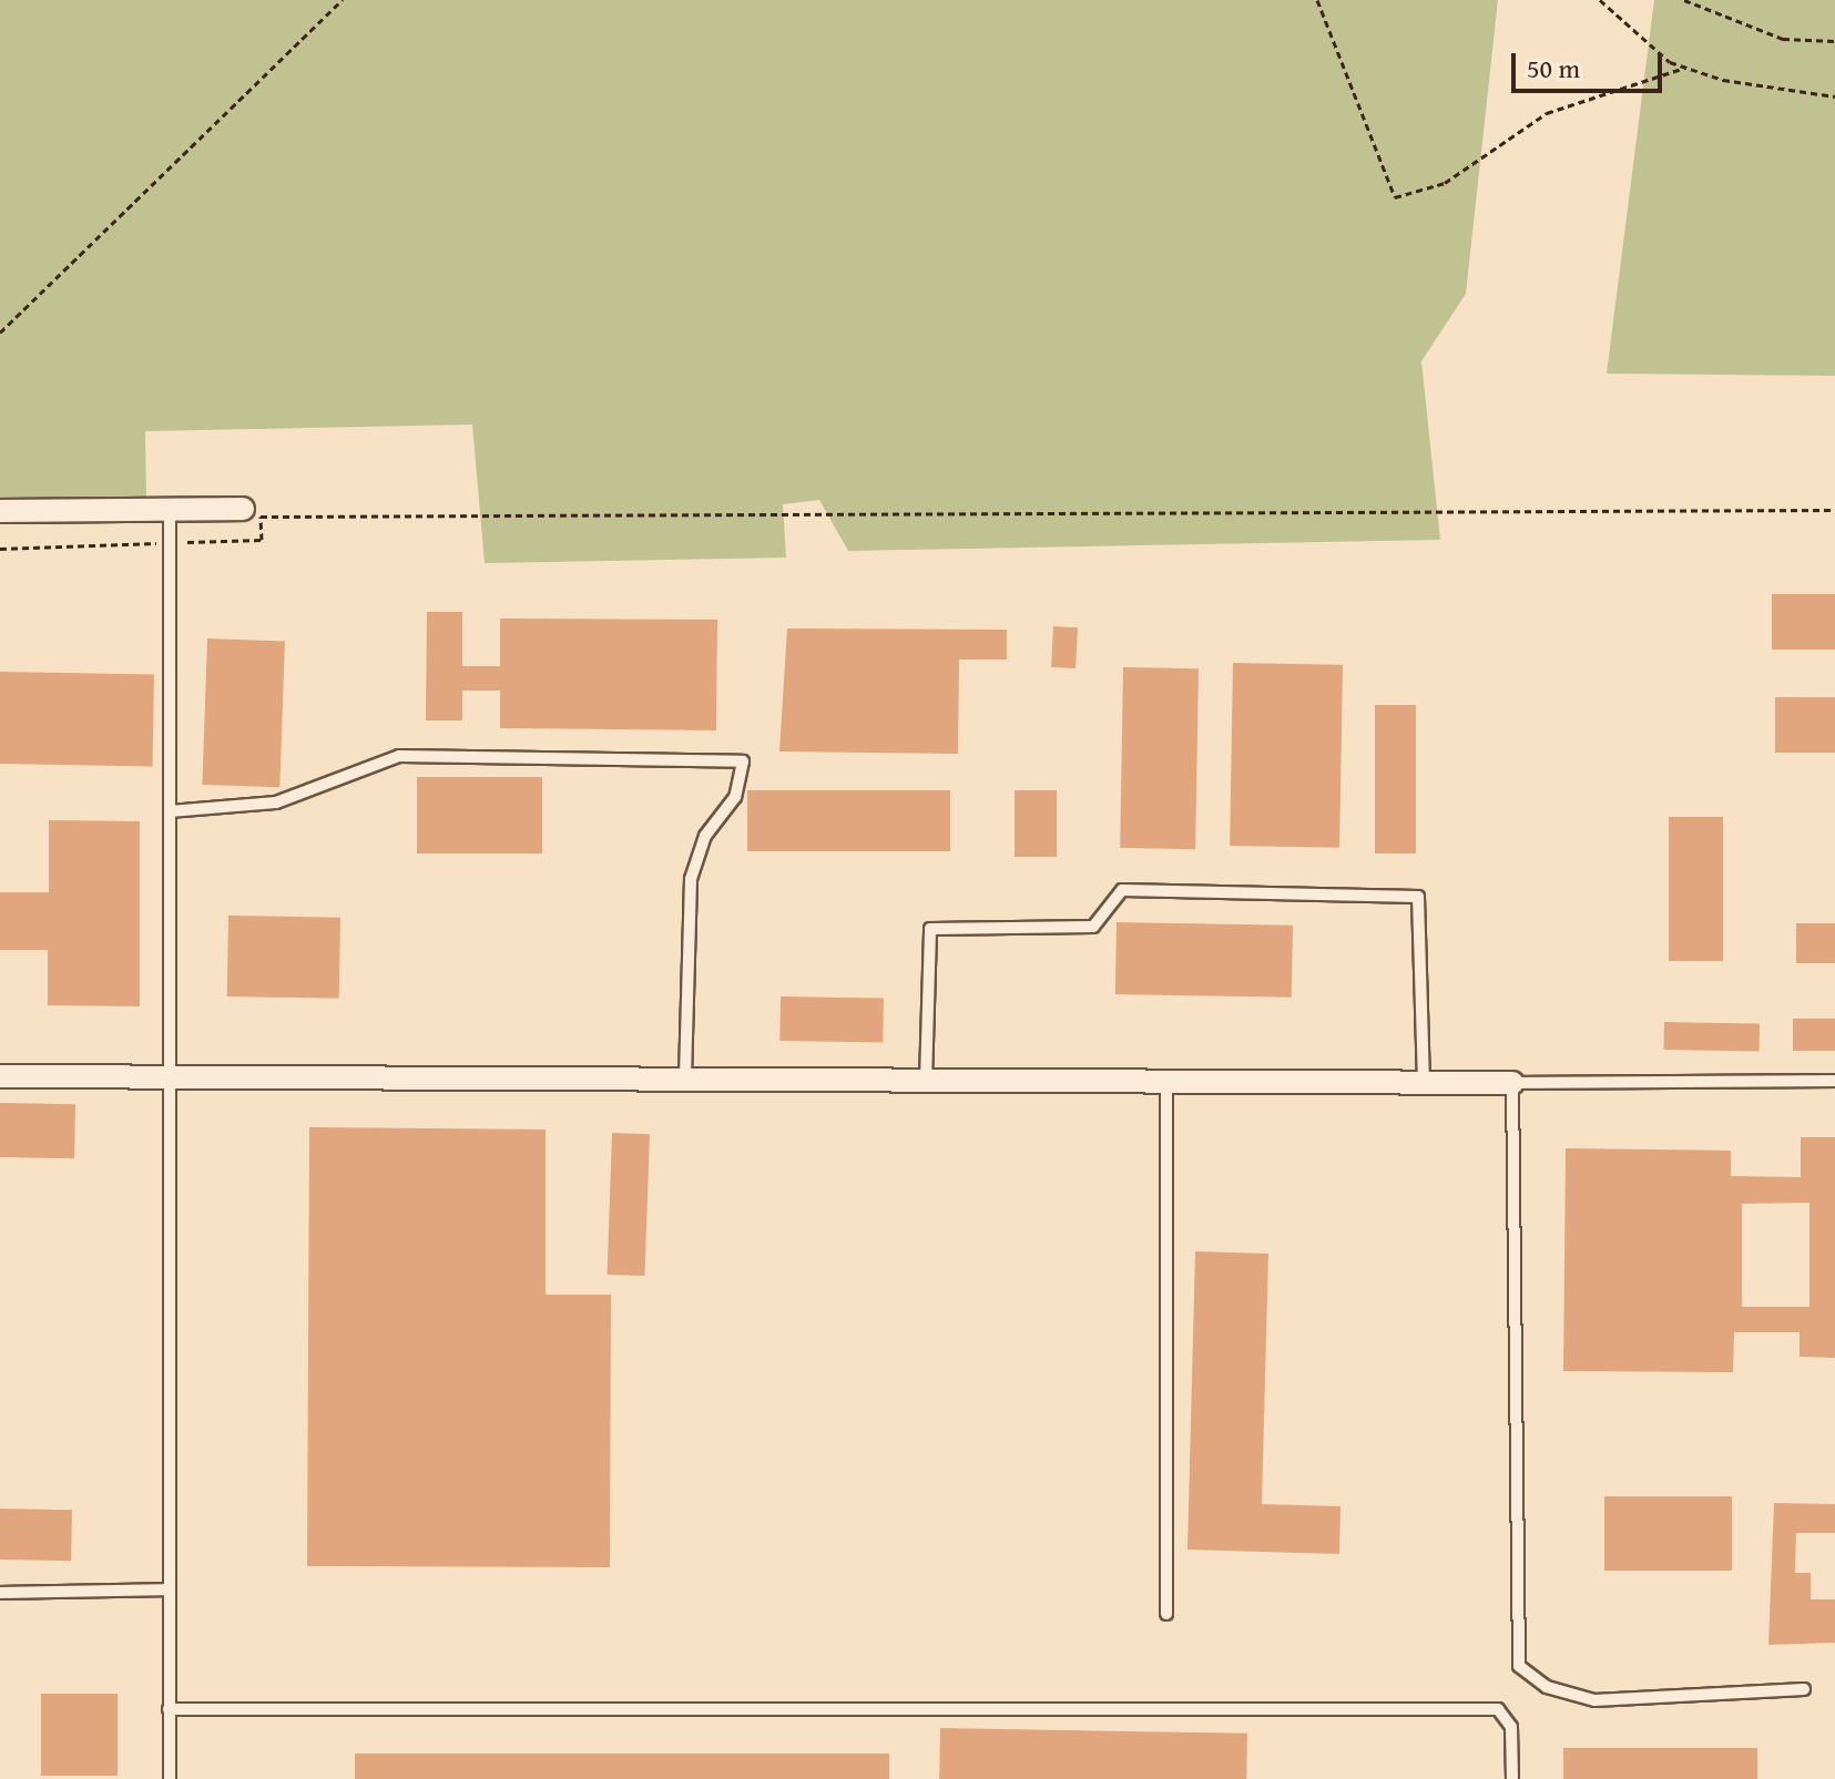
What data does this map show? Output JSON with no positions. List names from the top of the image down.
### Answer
{
  "scale_bar": "50 m"
}
